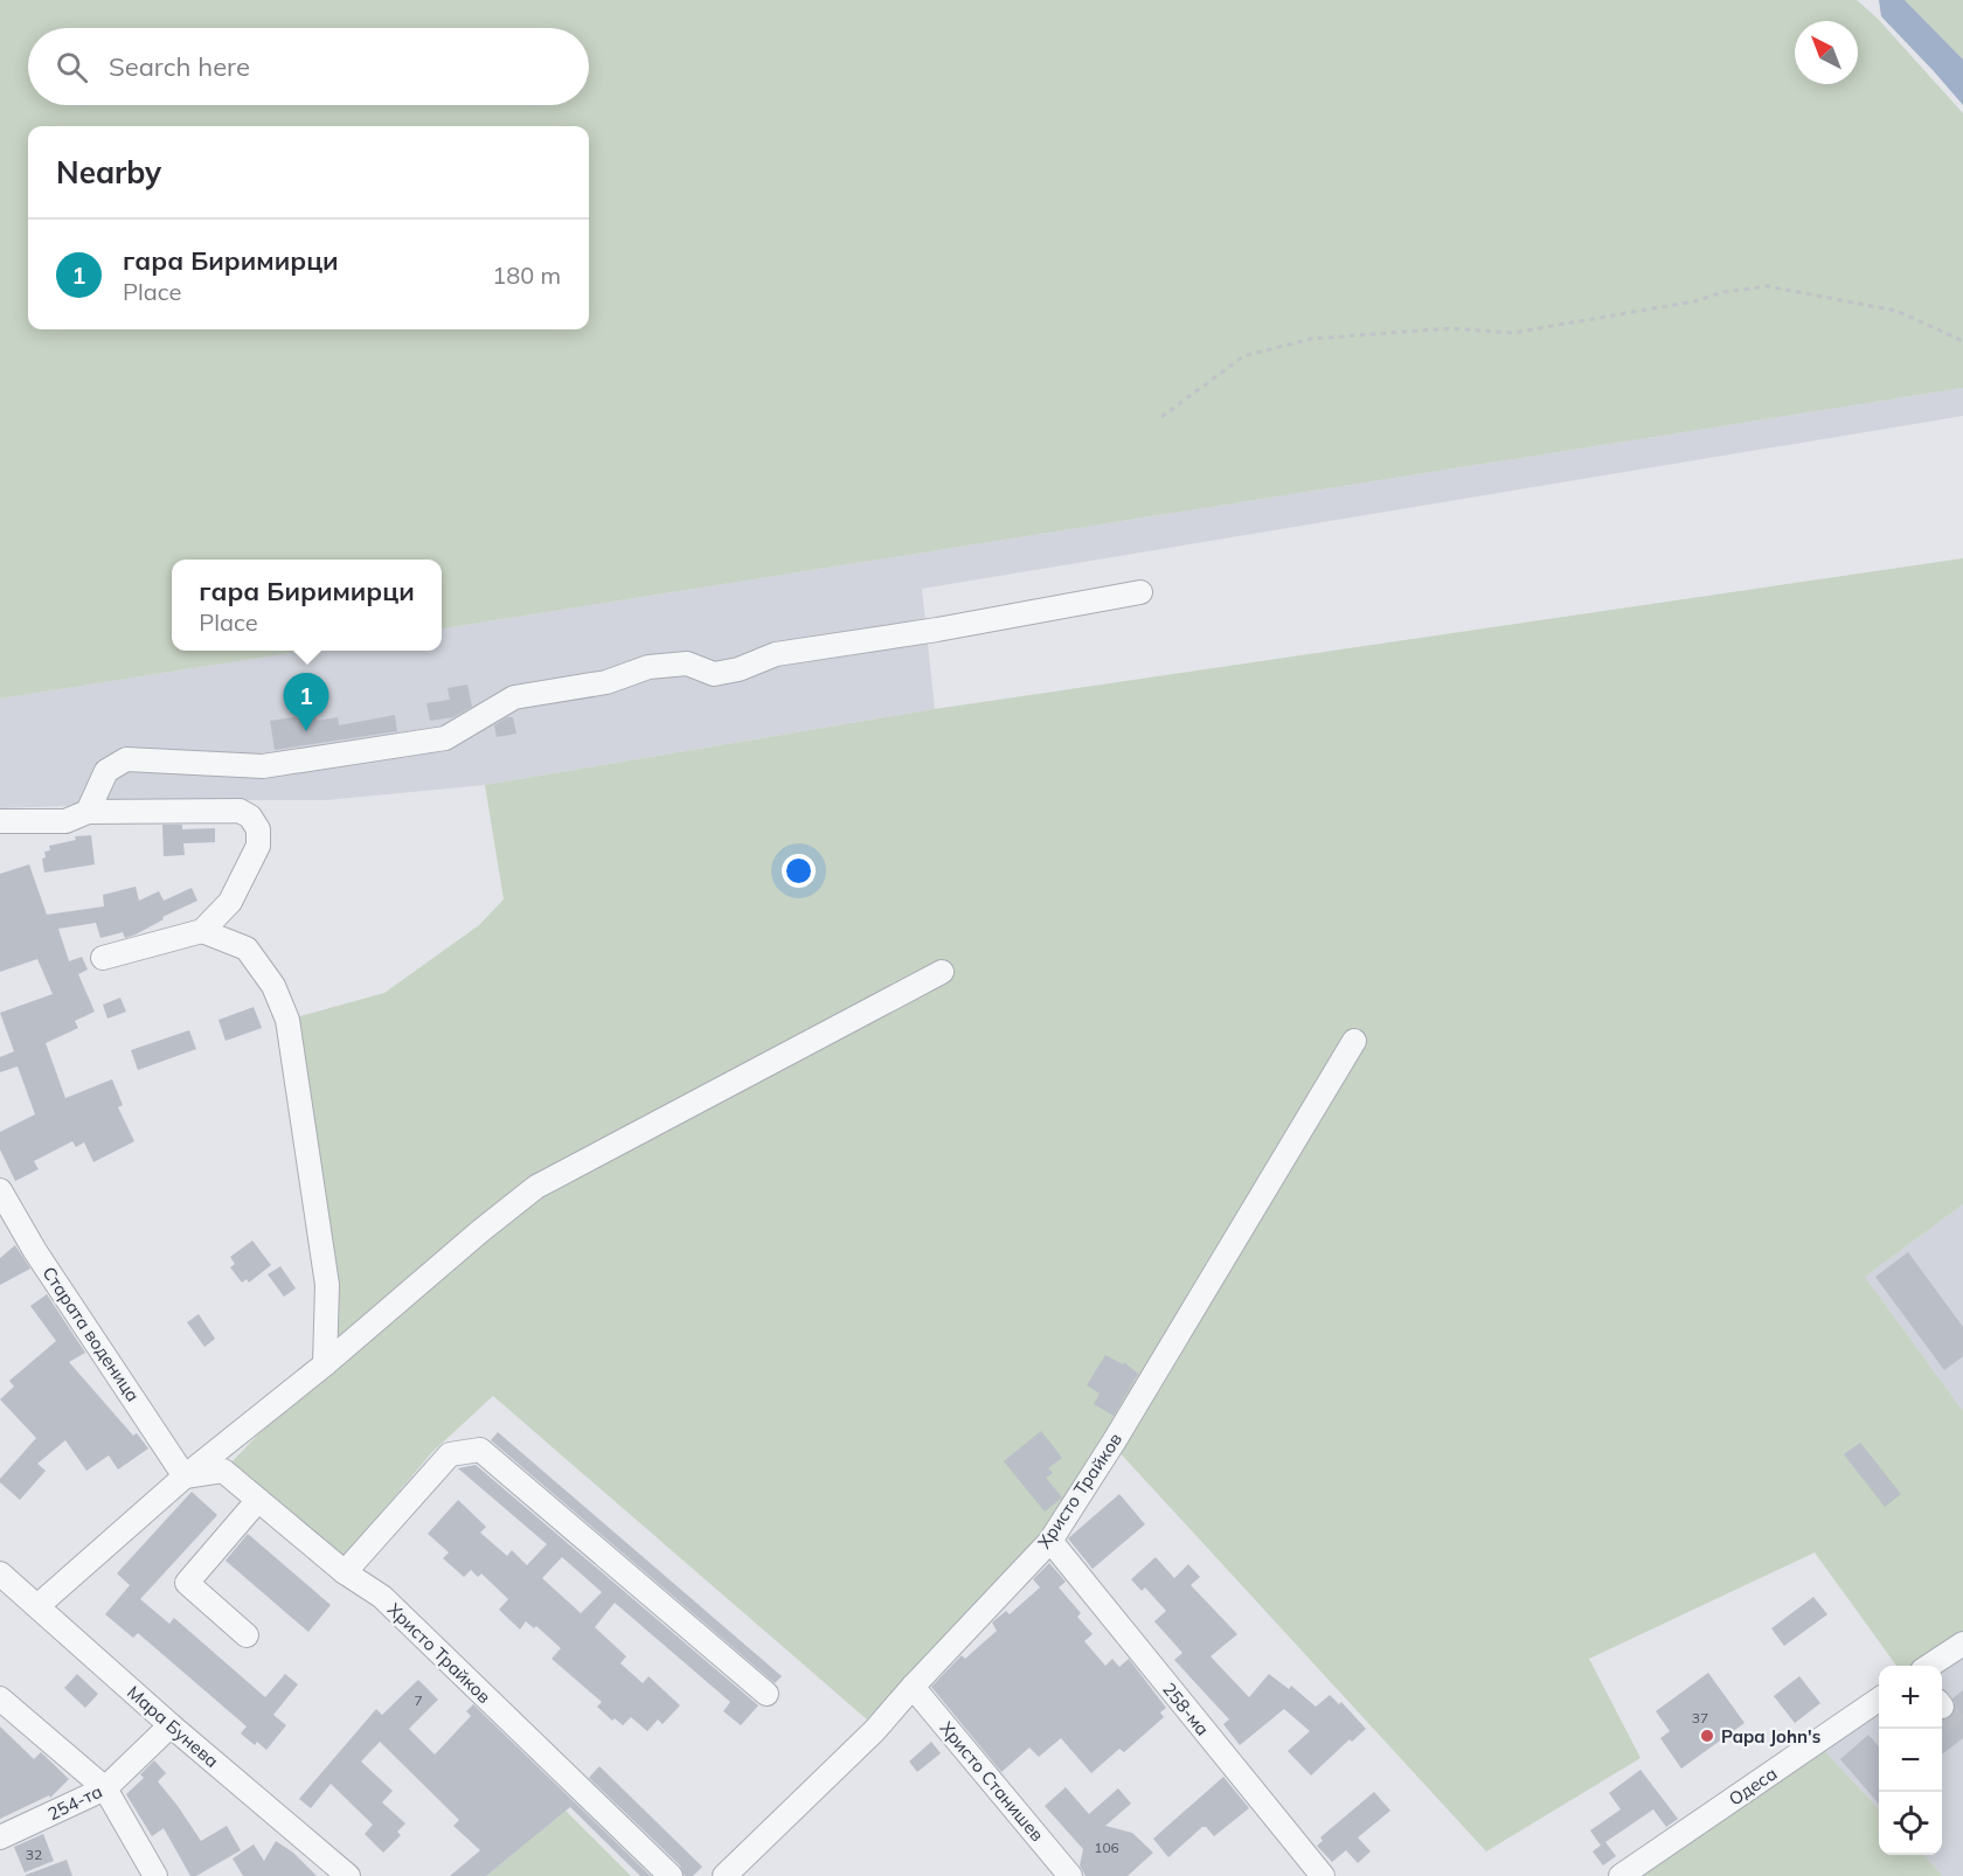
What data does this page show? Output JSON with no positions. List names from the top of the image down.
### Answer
{
  "streets": {
    "street": [
      "Старата воденица",
      "Христо Трайков",
      "258-ма",
      "Мара Бунева",
      "Христо Станишев",
      "Одеса",
      "254-та"
    ]
  },
  "crossings": [
    ["Старата воденица", "Христо Трайков"],
    ["Христо Трайков", "258-ма"],
    ["Христо Трайков", "Христо Станишев"],
    ["Мара Бунева", "254-та"]
  ],
  "places": ["Papa John's"],
  "house_numbers": [
    "7",
    "37",
    "106",
    "32"
  ],
  "north": "top left",
  "page": {
    "search": "Search here",
    "heading": "Nearby",
    "list": [
      {
        "mark": "1",
        "name": "гара Биримирци",
        "note": "Place",
        "value": "180 m"
      }
    ],
    "popup": ["гара Биримирци", "Place"],
    "pins": "1",
    "map_buttons": ["+", "−"]
  }
}
